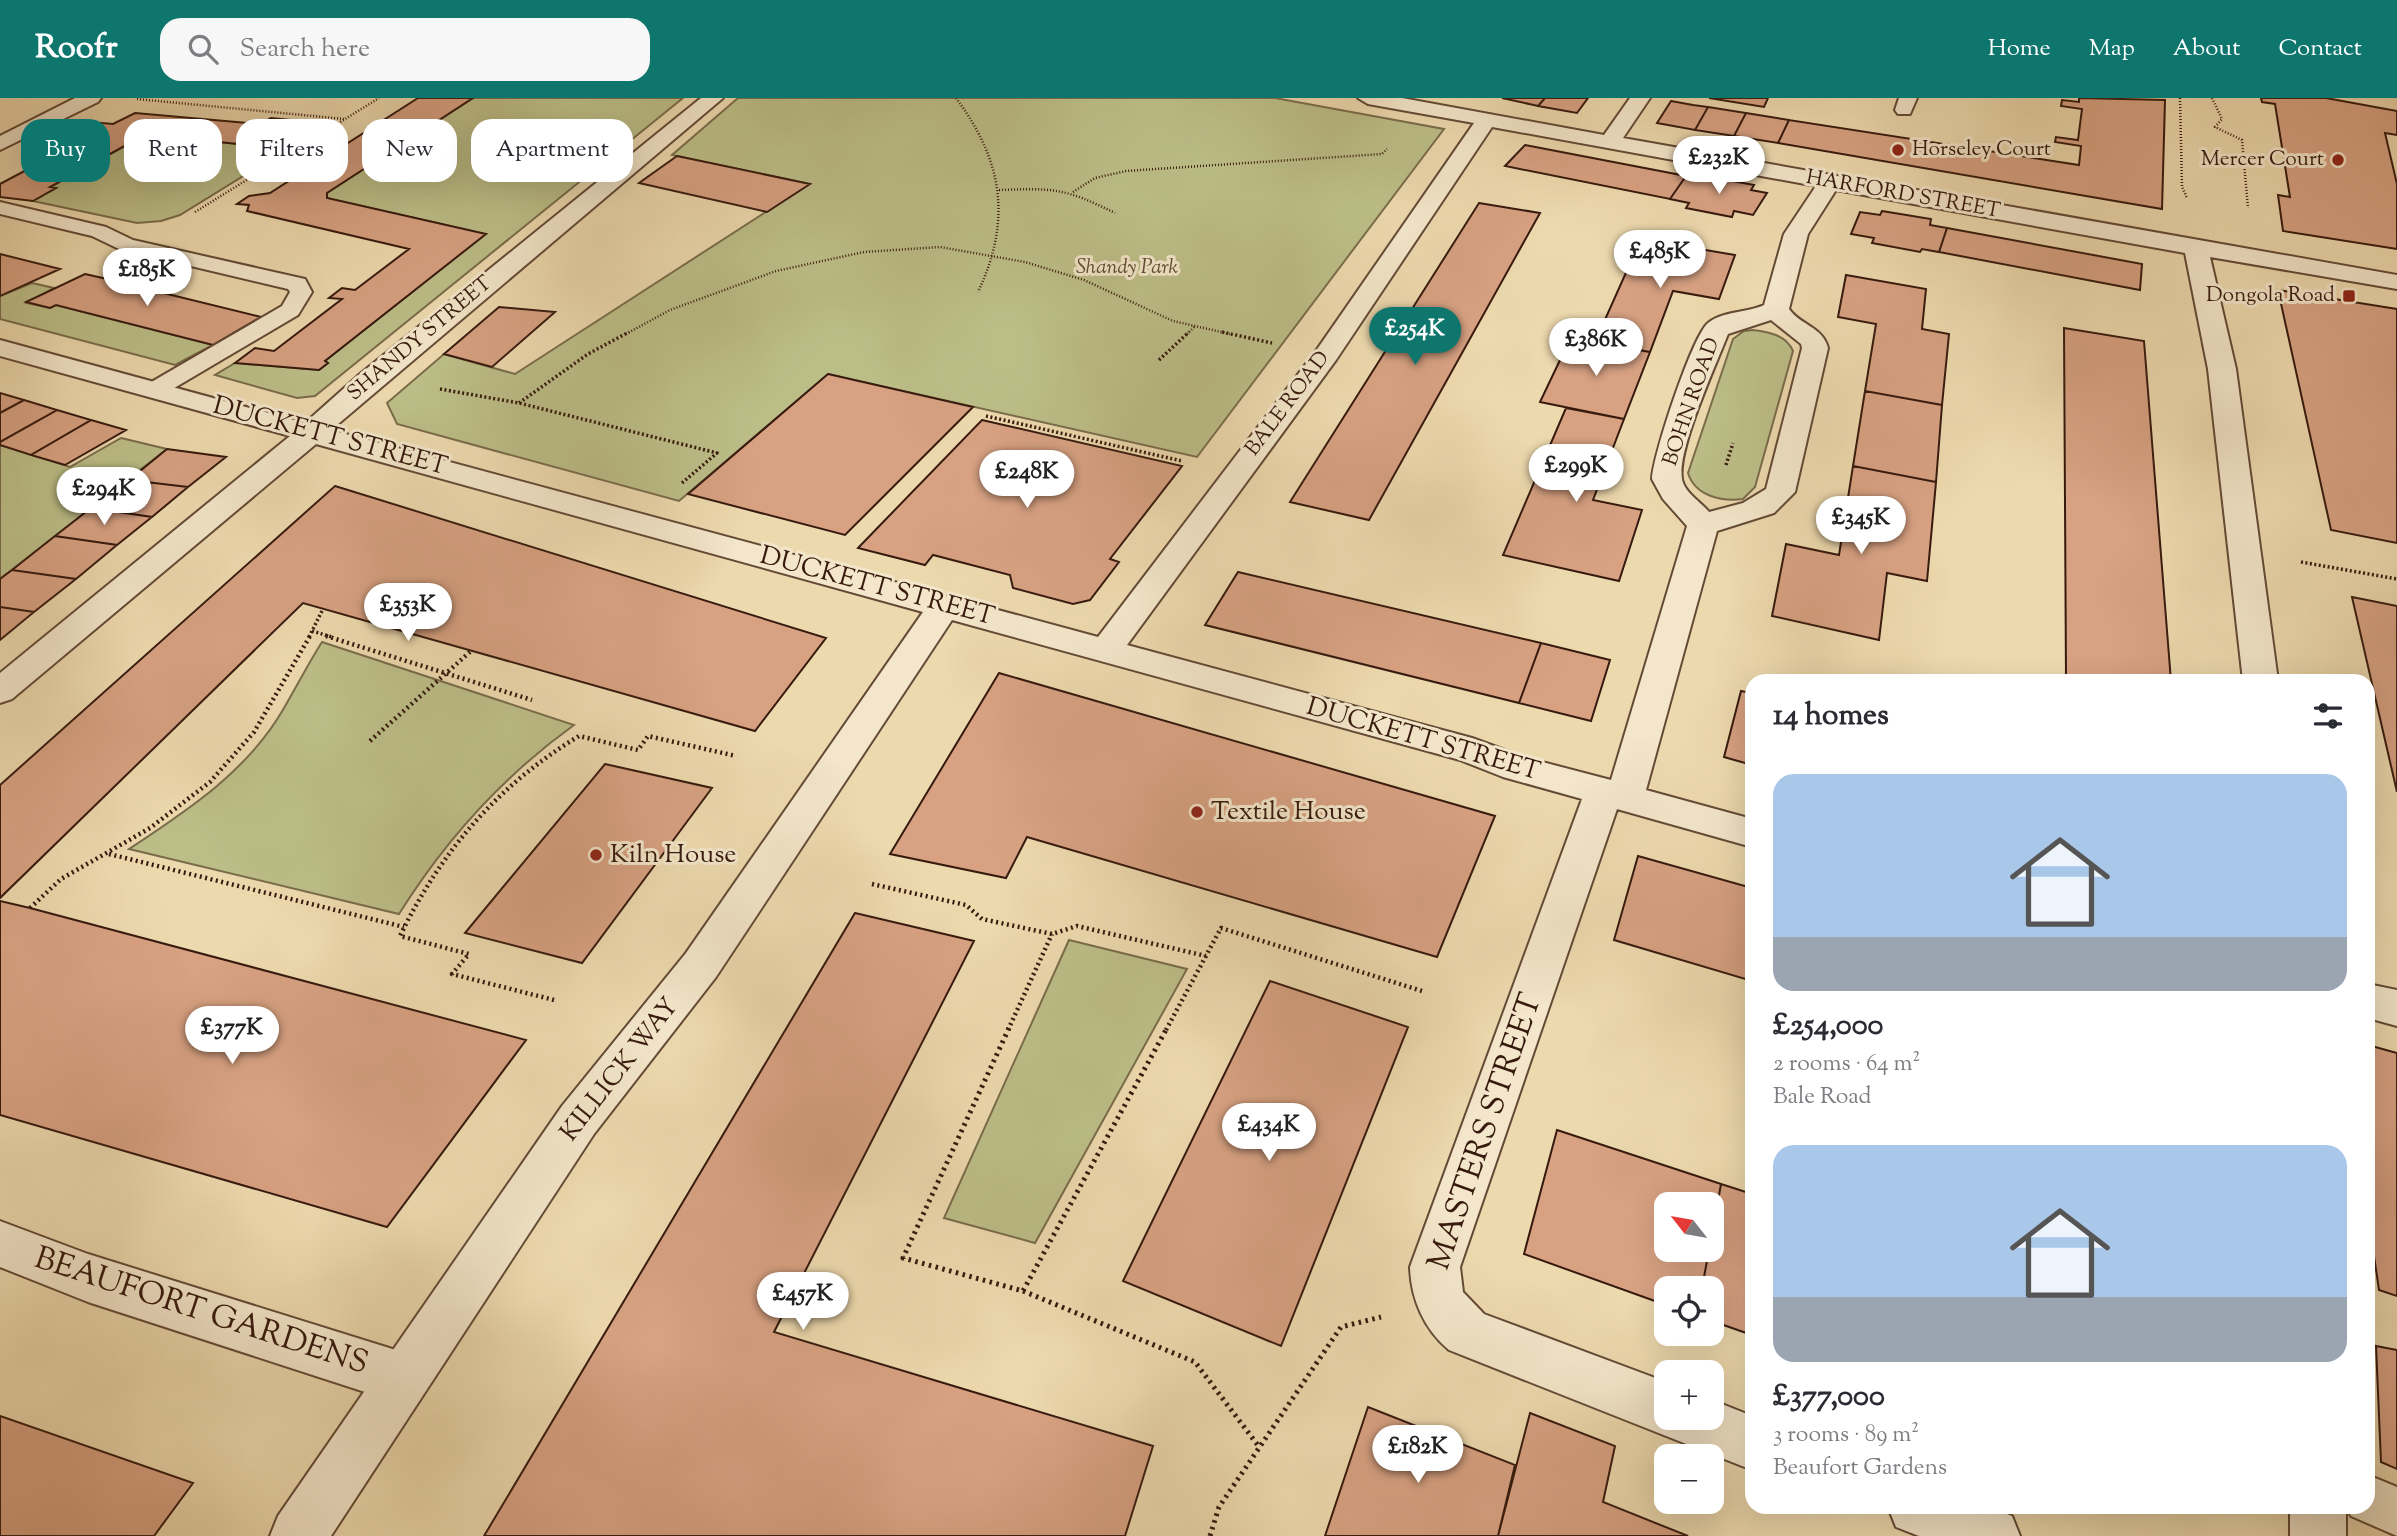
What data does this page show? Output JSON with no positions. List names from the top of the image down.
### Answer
{
  "streets": {
    "street": [
      "HARFORD STREET",
      "SHANDY STREET",
      "BOHN ROAD",
      "BALE ROAD",
      "DUCKETT STREET",
      "KILLICK WAY",
      "MASTERS STREET",
      "BEAUFORT GARDENS"
    ]
  },
  "crossings": [
    ["HARFORD STREET", "BALE ROAD"],
    ["SHANDY STREET", "DUCKETT STREET"],
    ["BALE ROAD", "DUCKETT STREET"],
    ["DUCKETT STREET", "KILLICK WAY"],
    ["DUCKETT STREET", "MASTERS STREET"],
    ["KILLICK WAY", "BEAUFORT GARDENS"]
  ],
  "parks": ["Shandy Park"],
  "places": {
    "other": [
      "Horseley Court",
      "Mercer Court",
      "Textile House",
      "Kiln House"
    ],
    "transit": ["Dongola Road"]
  },
  "north": "top left",
  "page": {
    "header": "Roofr",
    "search": "Search here",
    "nav": [
      "Home",
      "Map",
      "About",
      "Contact"
    ],
    "chip": [
      "Buy",
      "Rent",
      "Filters",
      "New",
      "Apartment"
    ],
    "price": [
      "£232K",
      "£485K",
      "£185K",
      "£254K",
      "£386K",
      "£299K",
      "£248K",
      "£294K",
      "£345K",
      "£353K",
      "£377K",
      "£434K",
      "£457K",
      "£182K"
    ],
    "heading": "14 homes",
    "list": [
      {
        "name": "£254,000",
        "note": "2 rooms · 64 m² · Bale Road"
      },
      {
        "name": "£377,000",
        "note": "3 rooms · 89 m² · Beaufort Gardens"
      }
    ],
    "map_buttons": ["+", "−"]
  }
}
